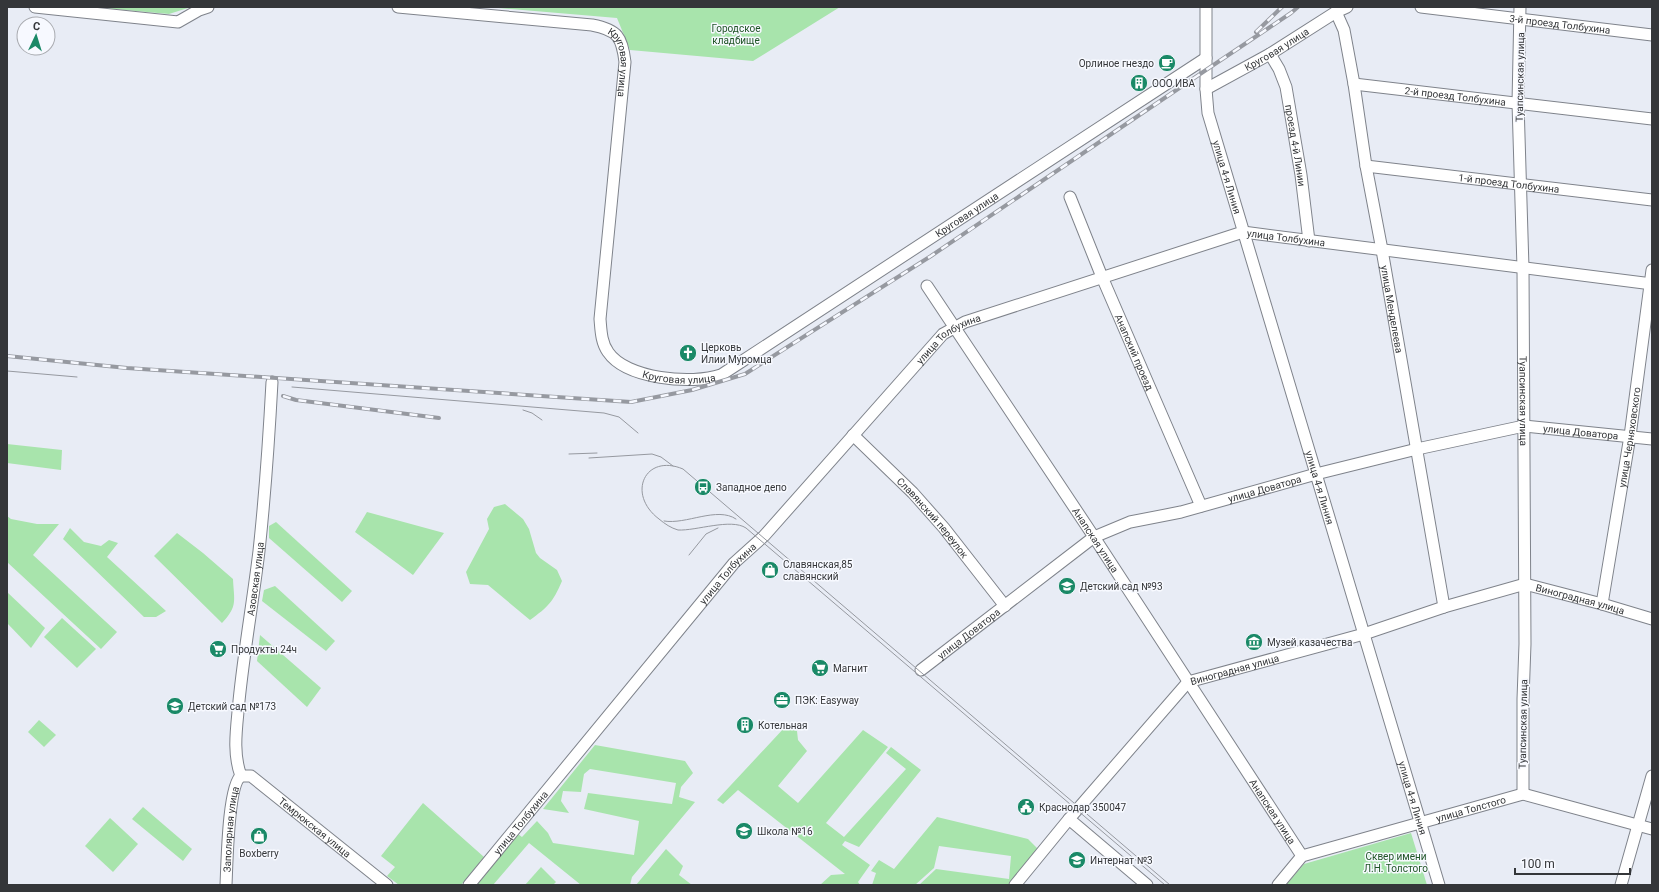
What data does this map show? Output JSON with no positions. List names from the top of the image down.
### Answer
{
  "streets": {
    "street": [
      "3-й проезд Толбухина",
      "Круговая улица",
      "Туапсинская улица",
      "2-й проезд Толбухина",
      "проезд 4-й Линии",
      "улица 4-я Линия",
      "1-й проезд Толбухина",
      "улица Толбухина",
      "улица Менделеева",
      "Анапский проезд",
      "улица Доватора",
      "улица Черняховского",
      "Славянский переулок",
      "Анапская улица",
      "Азовская улица",
      "Виноградная улица",
      "улица Толстого",
      "Темрюкская улица",
      "Заполярная улица"
    ]
  },
  "crossings": [
    ["3-й проезд Толбухина", "Туапсинская улица"],
    ["Круговая улица", "проезд 4-й Линии"],
    ["Круговая улица", "улица 4-я Линия"],
    ["Круговая улица", "улица Менделеева"],
    ["Туапсинская улица", "2-й проезд Толбухина"],
    ["Туапсинская улица", "1-й проезд Толбухина"],
    ["Туапсинская улица", "улица Толбухина"],
    ["Туапсинская улица", "улица Доватора"],
    ["Туапсинская улица", "Виноградная улица"],
    ["Туапсинская улица", "улица Толстого"],
    ["2-й проезд Толбухина", "улица Менделеева"],
    ["проезд 4-й Линии", "улица Толбухина"],
    ["улица 4-я Линия", "улица Толбухина"],
    ["улица 4-я Линия", "улица Доватора"],
    ["улица 4-я Линия", "Виноградная улица"],
    ["улица 4-я Линия", "улица Толстого"],
    ["1-й проезд Толбухина", "улица Менделеева"],
    ["улица Толбухина", "улица Менделеева"],
    ["улица Толбухина", "Анапский проезд"],
    ["улица Толбухина", "улица Черняховского"],
    ["улица Толбухина", "Славянский переулок"],
    ["улица Толбухина", "Анапская улица"],
    ["улица Менделеева", "улица Доватора"],
    ["улица Менделеева", "Виноградная улица"],
    ["Анапский проезд", "улица Доватора"],
    ["улица Доватора", "улица Черняховского"],
    ["улица Доватора", "Славянский переулок"],
    ["улица Доватора", "Анапская улица"],
    ["улица Черняховского", "Виноградная улица"],
    ["Анапская улица", "Виноградная улица"],
    ["Анапская улица", "улица Толстого"],
    ["Азовская улица", "Темрюкская улица"],
    ["Азовская улица", "Заполярная улица"],
    ["Темрюкская улица", "Заполярная улица"]
  ],
  "parks": ["Городское кладбище", "Сквер имени Л.Н. Толстого"],
  "places": {
    "cafe": ["Орлиное гнездо"],
    "building": ["ООО ИВА", "Котельная"],
    "church": ["Церковь Илии Муромца"],
    "bus stop": ["Западное депо"],
    "shop": ["Славянская,85 славянский", "Boxberry"],
    "school or university": [
      "Детский сад №93",
      "Детский cад №173",
      "Школа №16",
      "Интернат №3"
    ],
    "museum": ["Музей казачества"],
    "supermarket": ["Продукты 24ч", "Магнит"],
    "office": ["ПЭК: Easyway"],
    "public building": ["Краснодар 350047"]
  },
  "scale_bar": "100 m",
  "north": "top"
}
